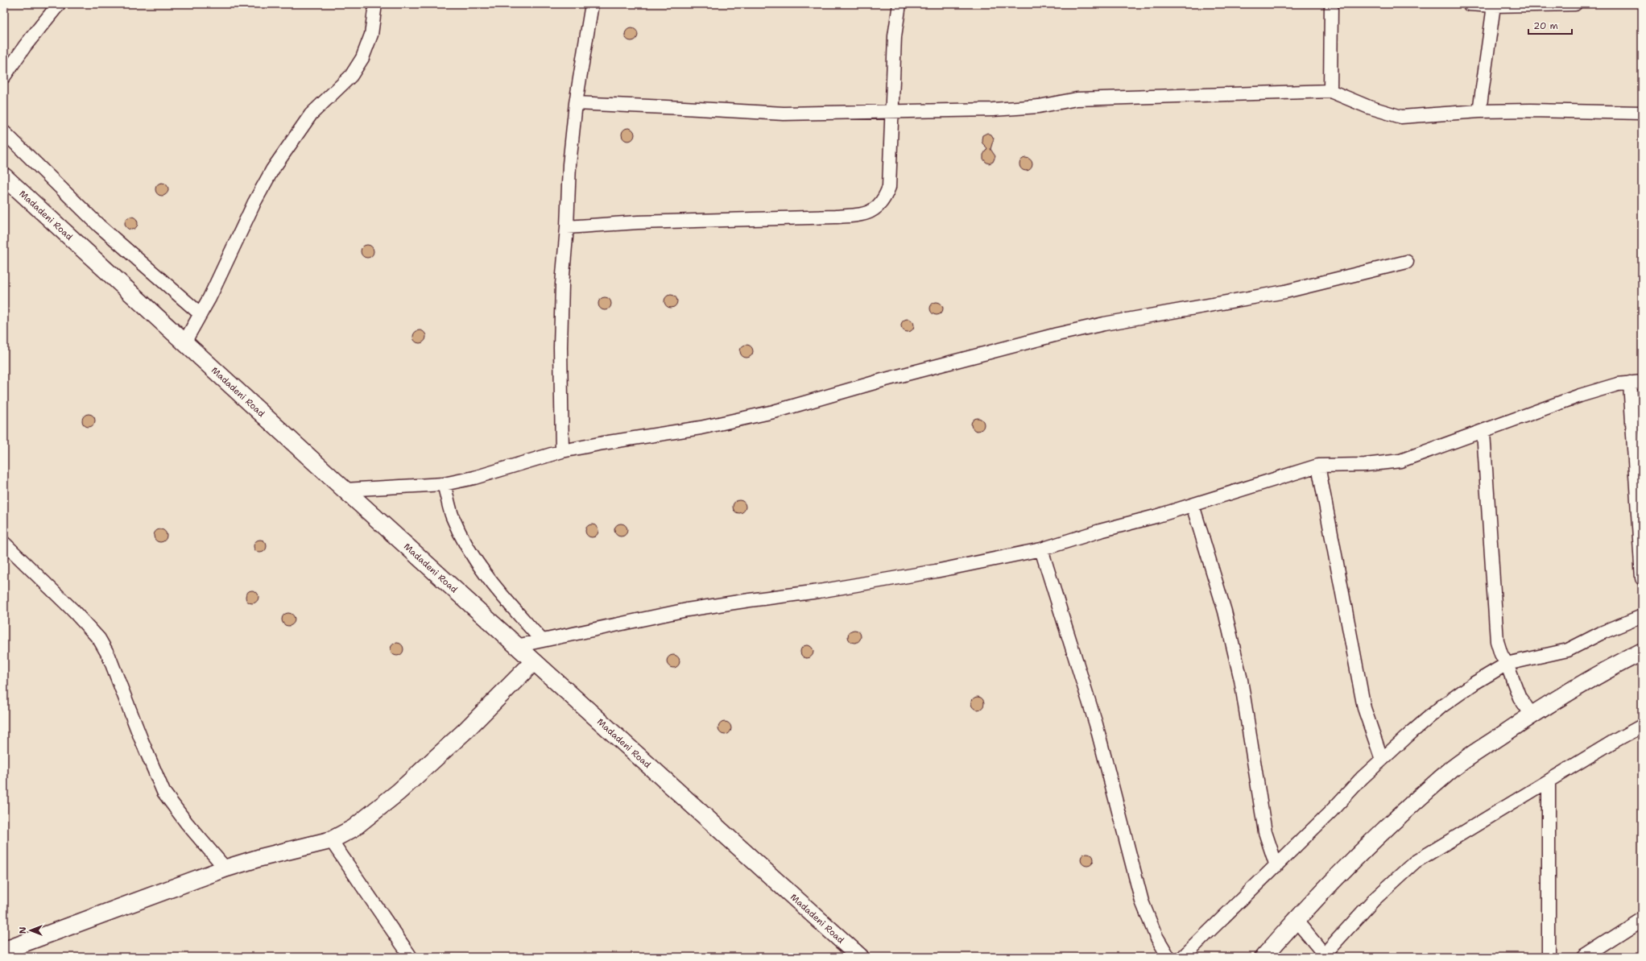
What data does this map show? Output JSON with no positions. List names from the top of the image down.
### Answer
{
  "streets": {
    "street": ["Madadeni Road"]
  },
  "scale_bar": "20 m",
  "north": "left"
}
